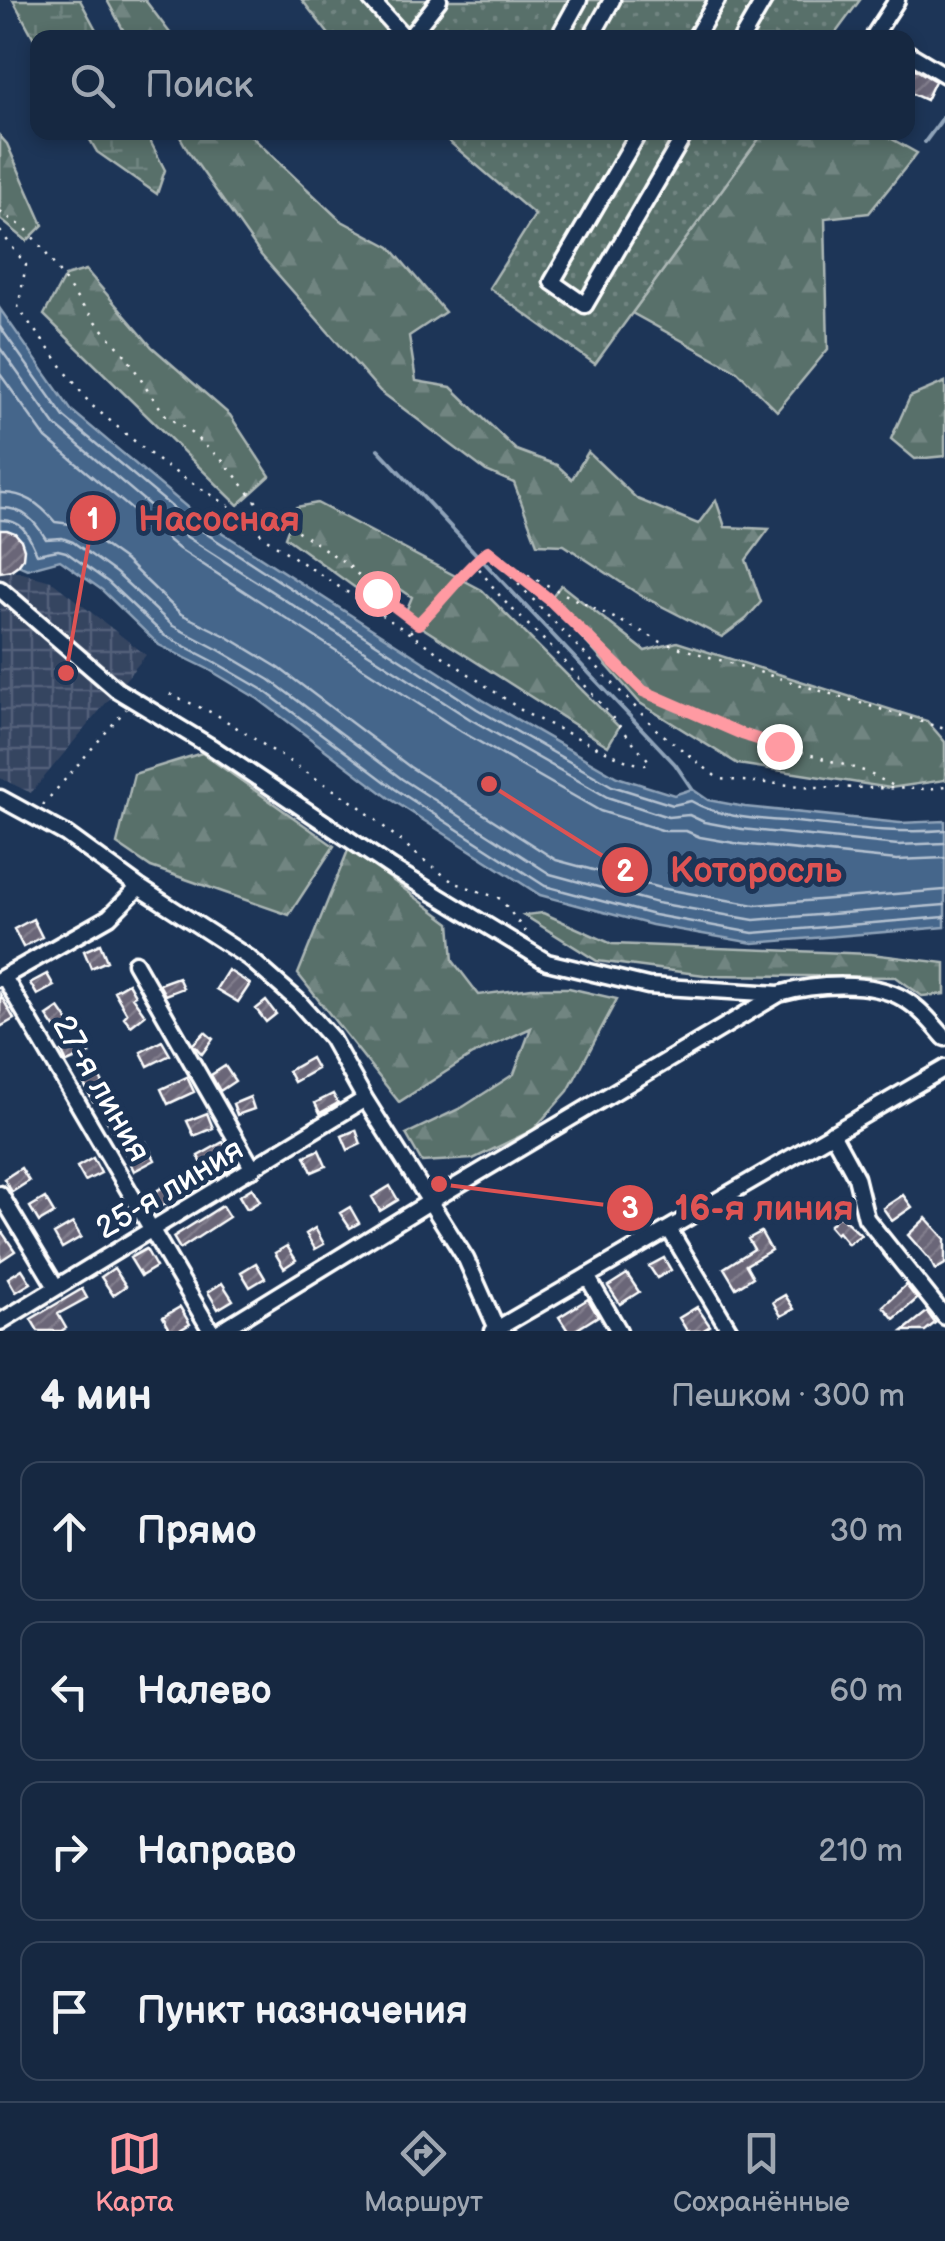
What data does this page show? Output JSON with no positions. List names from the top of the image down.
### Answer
{
  "streets": {
    "street": ["27-я линия", "25-я линия"]
  },
  "crossings": [
    ["27-я линия", "25-я линия"]
  ],
  "places": ["Насосная", "Которосль", "16-я линия"],
  "page": {
    "search": "Поиск",
    "heading": ["4 мин", "Пешком · 300 m"],
    "list": [
      ["Прямо", "30 m"],
      ["Налево", "60 m"],
      ["Направо", "210 m"],
      "Пункт назначения"
    ],
    "nav": ["Карта", "Маршрут", "Сохранённые"]
  }
}
